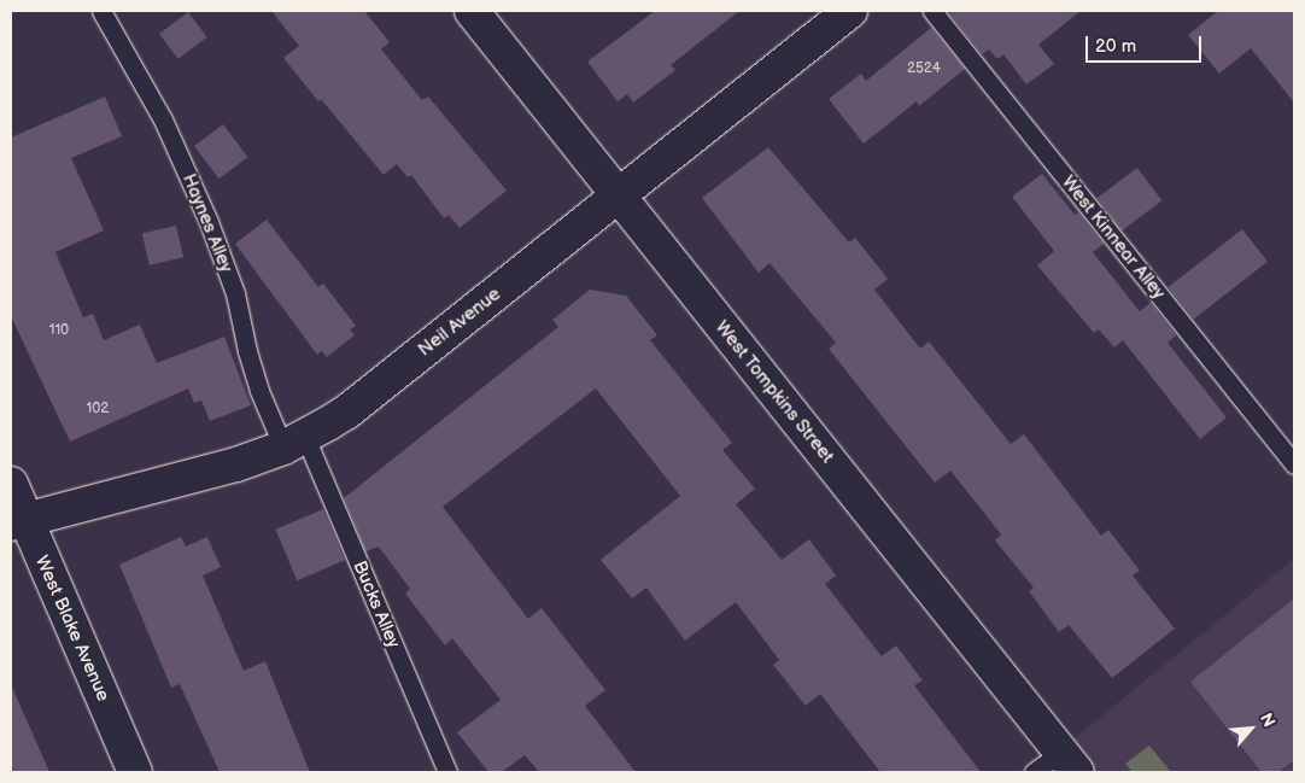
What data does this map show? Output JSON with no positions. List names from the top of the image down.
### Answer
{
  "streets": {
    "street": ["Neil Avenue", "West Tompkins Street", "West Blake Avenue"],
    "lane": ["Haynes Alley", "West Kinnear Alley", "Bucks Alley"]
  },
  "crossings": [
    ["Haynes Alley", "Neil Avenue"],
    ["Haynes Alley", "Bucks Alley"],
    ["Neil Avenue", "West Tompkins Street"],
    ["Neil Avenue", "Bucks Alley"],
    ["Neil Avenue", "West Blake Avenue"]
  ],
  "house_numbers": ["2524", "110", "102"],
  "scale_bar": "20 m",
  "north": "top right"
}
